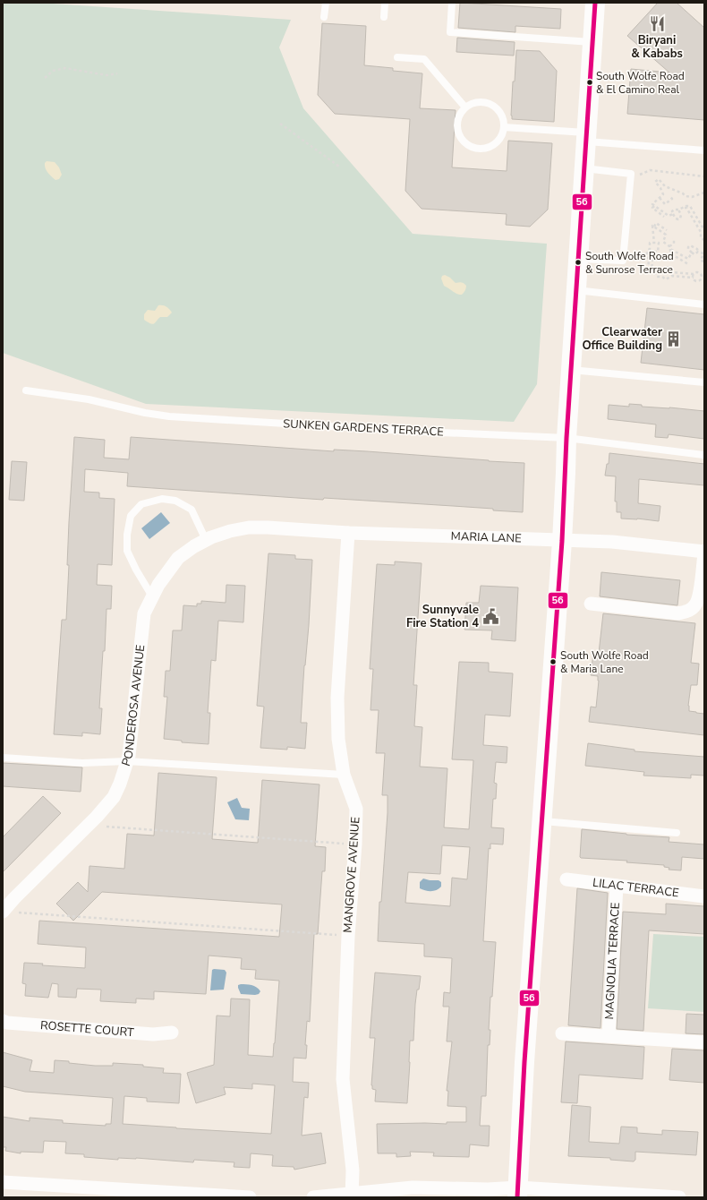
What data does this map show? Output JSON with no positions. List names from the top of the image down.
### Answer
{
  "streets": {
    "street": [
      "MARIA LANE",
      "PONDEROSA AVENUE",
      "MANGROVE AVENUE",
      "LILAC TERRACE",
      "MAGNOLIA TERRACE",
      "ROSETTE COURT"
    ],
    "lane": ["SUNKEN GARDENS TERRACE"]
  },
  "crossings": [
    ["MARIA LANE", "PONDEROSA AVENUE"],
    ["MARIA LANE", "MANGROVE AVENUE"],
    ["LILAC TERRACE", "MAGNOLIA TERRACE"]
  ],
  "places": {
    "restaurant": ["Biryani & Kababs"],
    "other": ["South Wolfe Road & El Camino Real", "South Wolfe Road & Sunrose Terrace", "South Wolfe Road & Maria Lane"],
    "building": ["Clearwater Office Building"],
    "public building": ["Sunnyvale Fire Station 4"]
  },
  "lines": ["transit line 56"]
}
